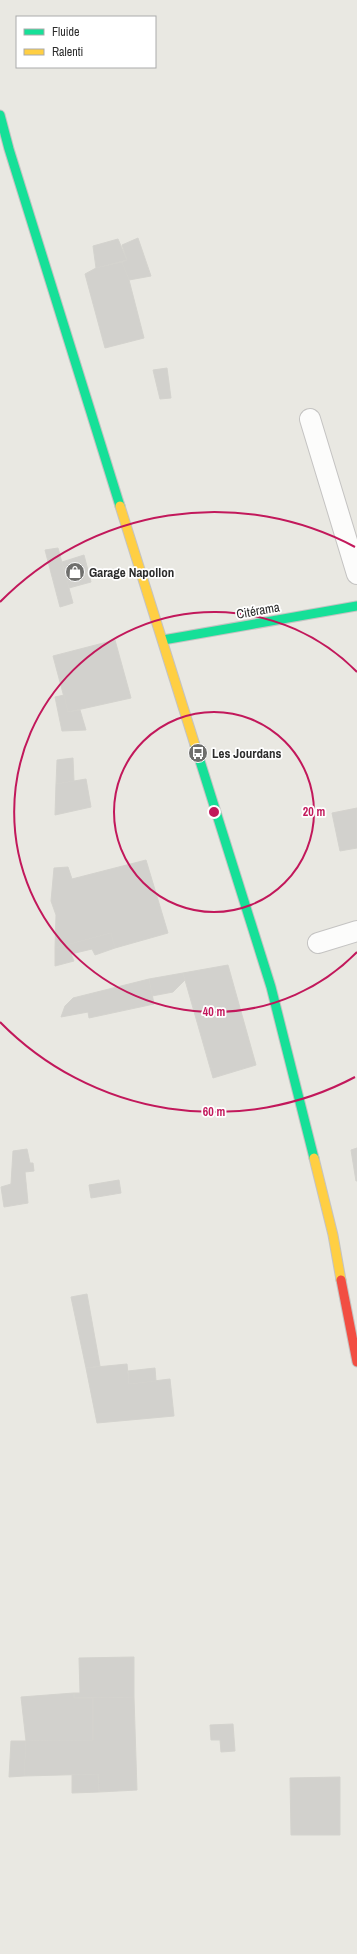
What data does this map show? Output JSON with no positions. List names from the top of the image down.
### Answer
{
  "streets": {
    "main road": ["Citérama"]
  },
  "places": {
    "shop": ["Garage Napollon"],
    "bus stop": ["Les Jourdans"]
  },
  "legend": ["Fluide", "Ralenti"],
  "rings": ["20 m", "40 m", "60 m"]
}
